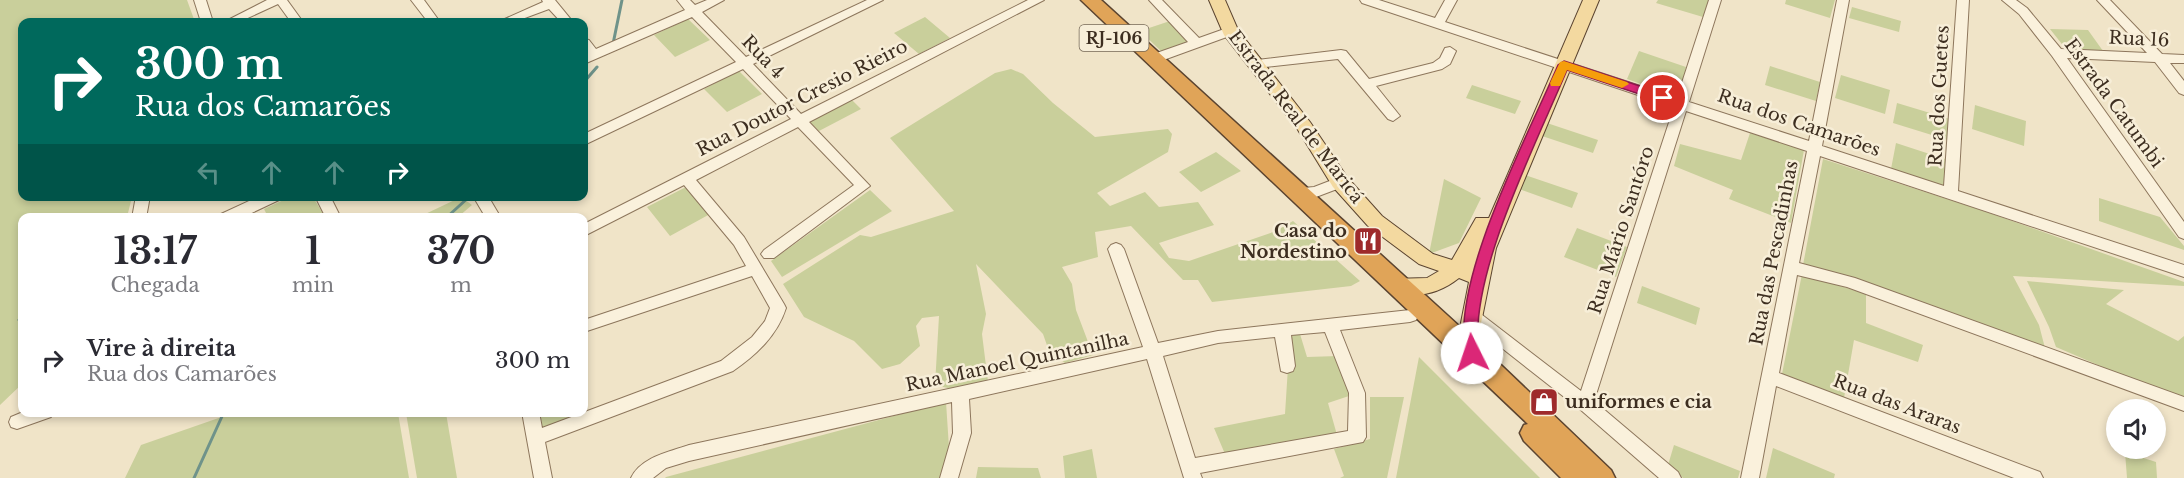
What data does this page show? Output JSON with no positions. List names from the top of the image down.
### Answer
{
  "streets": {
    "highway": ["RJ-106"],
    "main road": ["Estrada Real de Maricá"],
    "street": [
      "Rua 16",
      "Rua 4",
      "Rua dos Guetes",
      "Rua Doutor Cresio Rieiro",
      "Estrada Catumbi",
      "Rua dos Camarões",
      "Rua Mário Santóro",
      "Rua das Pescadinhas",
      "Rua Manoel Quintanilha",
      "Rua das Araras"
    ]
  },
  "crossings": [
    ["RJ-106", "Rua Manoel Quintanilha"],
    ["Rua 16", "Estrada Catumbi"],
    ["Rua 4", "Rua Doutor Cresio Rieiro"],
    ["Rua dos Guetes", "Rua dos Camarões"],
    ["Rua dos Camarões", "Rua Mário Santóro"],
    ["Rua dos Camarões", "Rua das Pescadinhas"],
    ["Rua das Pescadinhas", "Rua das Araras"]
  ],
  "places": {
    "restaurant": ["Casa do Nordestino"],
    "shop": ["uniformes e cia"]
  },
  "page": {
    "turn": ["300 m", "Rua dos Camarões"],
    "eta": [
      "13:17",
      "Chegada",
      "1",
      "min",
      "370",
      "m"
    ],
    "list": [
      {
        "name": "Vire à direita",
        "note": "Rua dos Camarões",
        "value": "300 m"
      }
    ]
  }
}
